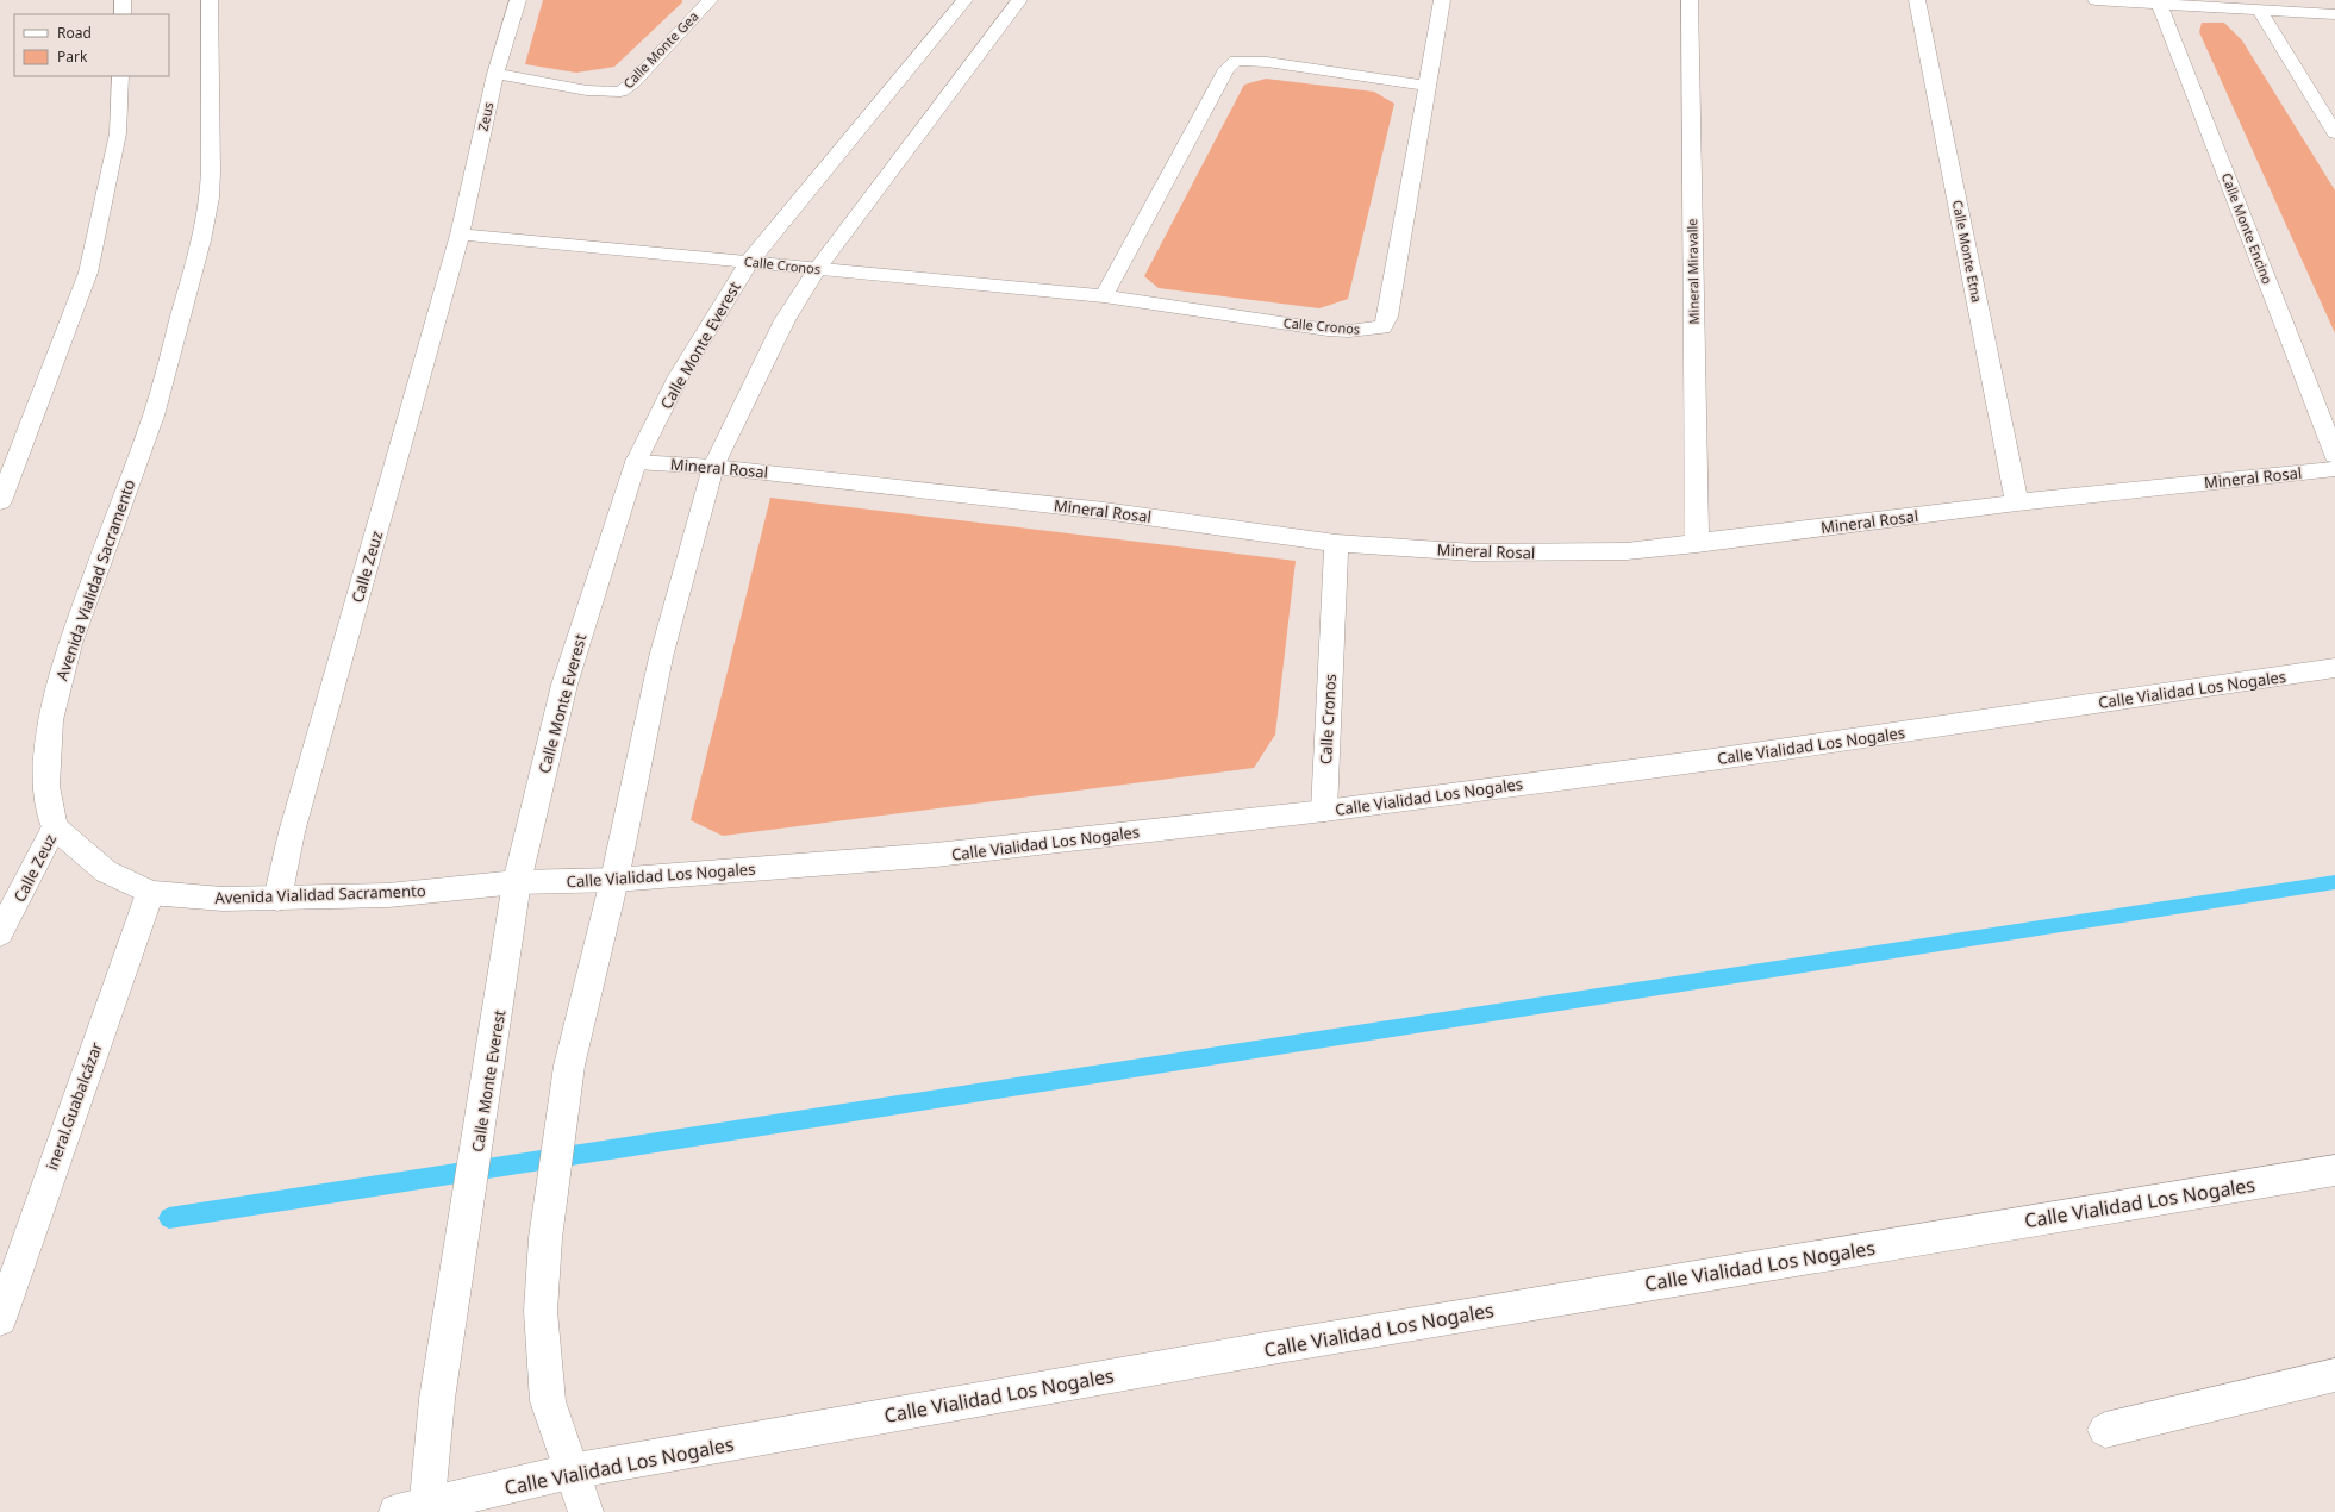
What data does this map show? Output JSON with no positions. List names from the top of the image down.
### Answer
{
  "streets": {
    "main road": [
      "Calle Monte Gea",
      "Zeus",
      "Calle Monte Encino",
      "Calle Monte Etna",
      "Calle Cronos",
      "Mineral Miravalle",
      "Calle Monte Everest",
      "Mineral Rosal",
      "Calle Zeuz",
      "Avenida Vialidad Sacramento",
      "Calle Vialidad Los Nogales",
      "ineral.Guabalcázar"
    ]
  },
  "crossings": [
    ["Calle Monte Gea", "Zeus"],
    ["Zeus", "Calle Cronos"],
    ["Zeus", "Calle Zeuz"],
    ["Calle Monte Etna", "Mineral Rosal"],
    ["Calle Cronos", "Calle Monte Everest"],
    ["Calle Cronos", "Mineral Rosal"],
    ["Calle Cronos", "Calle Zeuz"],
    ["Calle Cronos", "Calle Vialidad Los Nogales"],
    ["Mineral Miravalle", "Mineral Rosal"],
    ["Calle Monte Everest", "Mineral Rosal"],
    ["Calle Monte Everest", "Avenida Vialidad Sacramento"],
    ["Calle Monte Everest", "Calle Vialidad Los Nogales"],
    ["Calle Zeuz", "Avenida Vialidad Sacramento"],
    ["Avenida Vialidad Sacramento", "Calle Vialidad Los Nogales"],
    ["Avenida Vialidad Sacramento", "ineral.Guabalcázar"]
  ],
  "legend": ["Road", "Park"]
}
